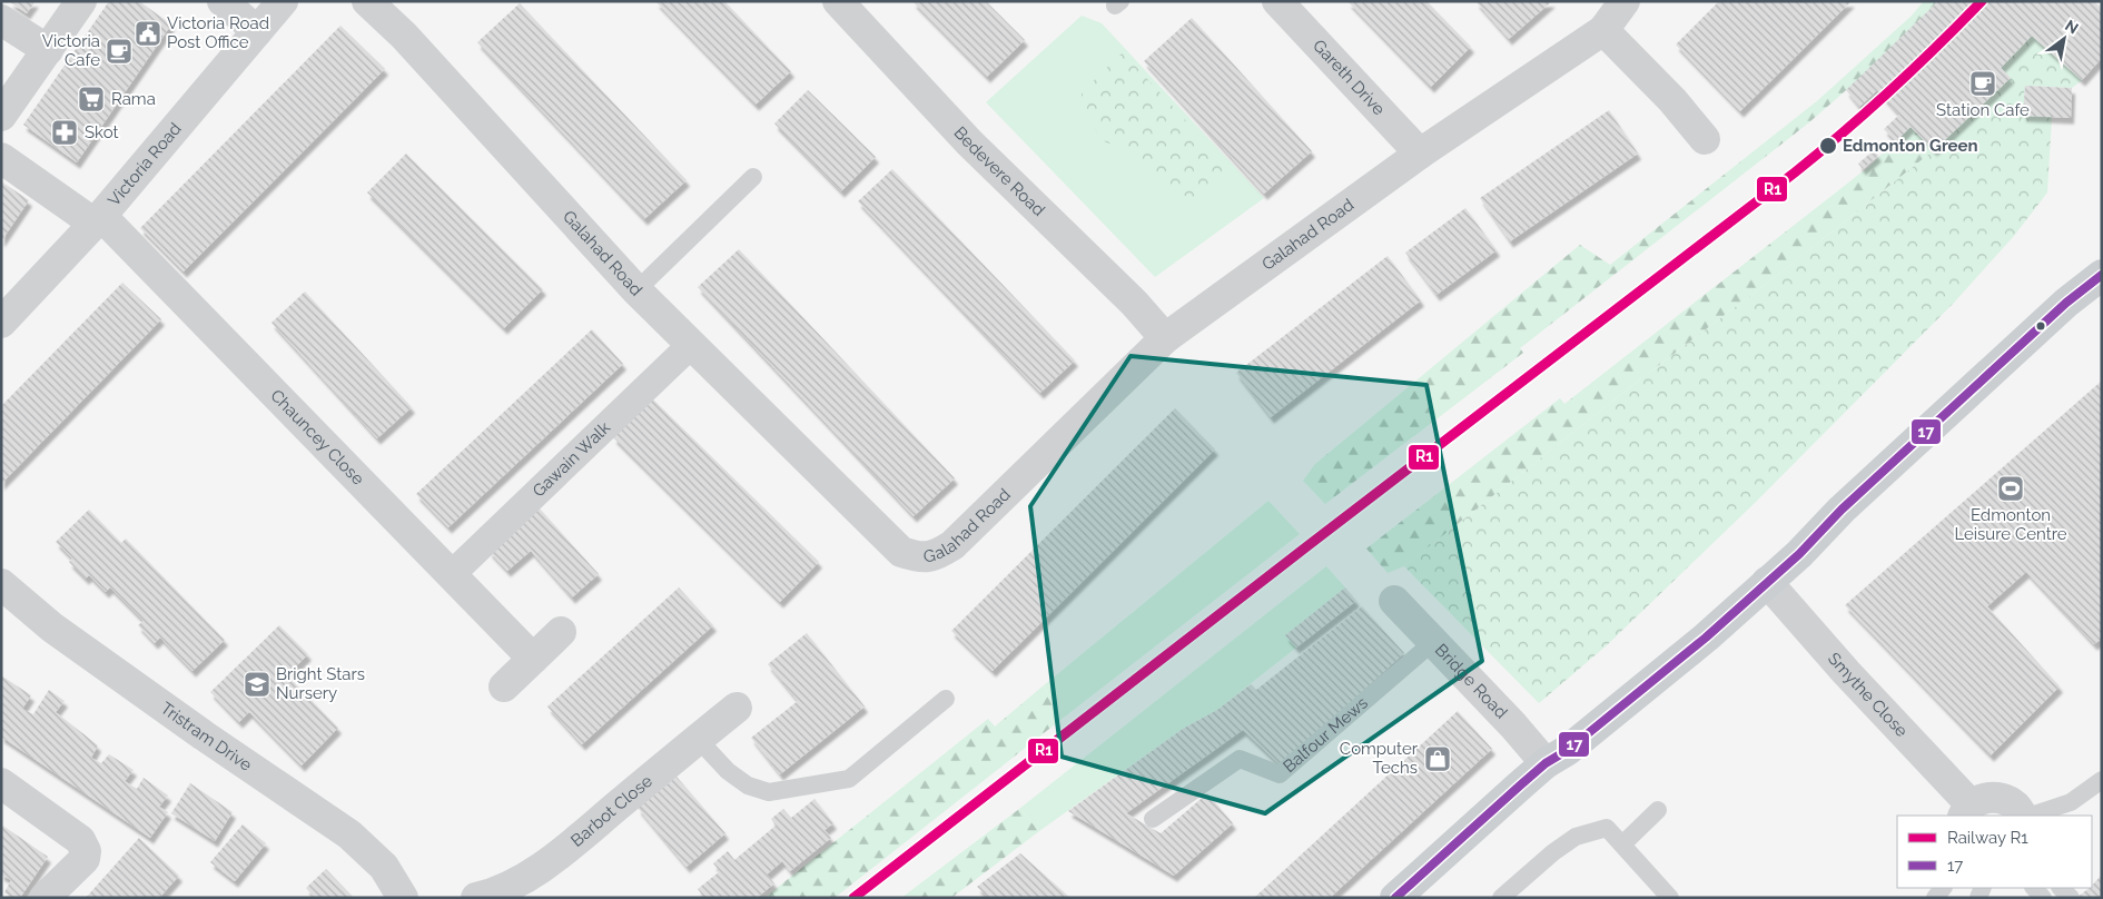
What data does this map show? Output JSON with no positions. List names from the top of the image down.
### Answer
{
  "streets": {
    "street": [
      "Gareth Drive",
      "Victoria Road",
      "Bedevere Road",
      "Galahad Road",
      "Chauncey Close",
      "Gawain Walk",
      "Bridge Road",
      "Smythe Close",
      "Tristram Drive",
      "Barbot Close"
    ],
    "lane": ["Balfour Mews"]
  },
  "crossings": [
    ["Gareth Drive", "Galahad Road"],
    ["Victoria Road", "Chauncey Close"],
    ["Bedevere Road", "Galahad Road"],
    ["Galahad Road", "Gawain Walk"],
    ["Chauncey Close", "Gawain Walk"],
    ["Bridge Road", "Balfour Mews"]
  ],
  "places": {
    "public building": ["Victoria Road Post Office"],
    "cafe": ["Victoria Cafe", "Station Cafe"],
    "supermarket": ["Rama"],
    "pharmacy": ["Skot"],
    "other": ["Edmonton Green"],
    "sports": ["Edmonton Leisure Centre"],
    "school or university": ["Bright Stars Nursery"],
    "shop": ["Computer Techs"]
  },
  "lines": ["rail line R1", "transit line 17"],
  "legend": ["Railway R1", "17"],
  "north": "top right"
}
